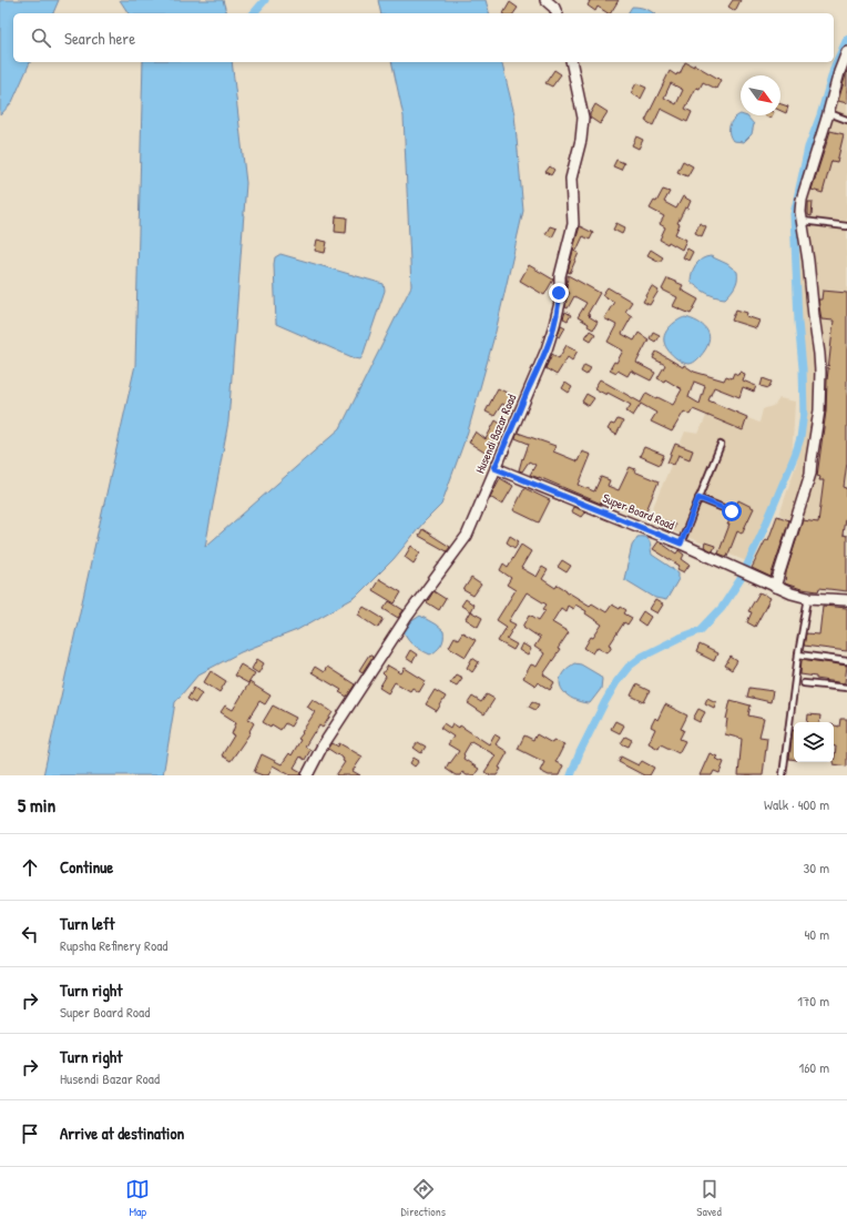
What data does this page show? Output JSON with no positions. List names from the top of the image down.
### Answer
{
  "streets": {
    "street": ["Husendi Bazar Road", "Super Board Road"]
  },
  "crossings": [
    ["Husendi Bazar Road", "Super Board Road"]
  ],
  "north": "bottom right",
  "page": {
    "search": "Search here",
    "heading": ["5 min", "Walk · 400 m"],
    "list": [
      ["Continue", "30 m"],
      ["Turn left", "Rupsha Refinery Road", "40 m"],
      ["Turn right", "Super Board Road", "170 m"],
      ["Turn right", "Husendi Bazar Road", "160 m"],
      "Arrive at destination"
    ],
    "nav": ["Map", "Directions", "Saved"]
  }
}
